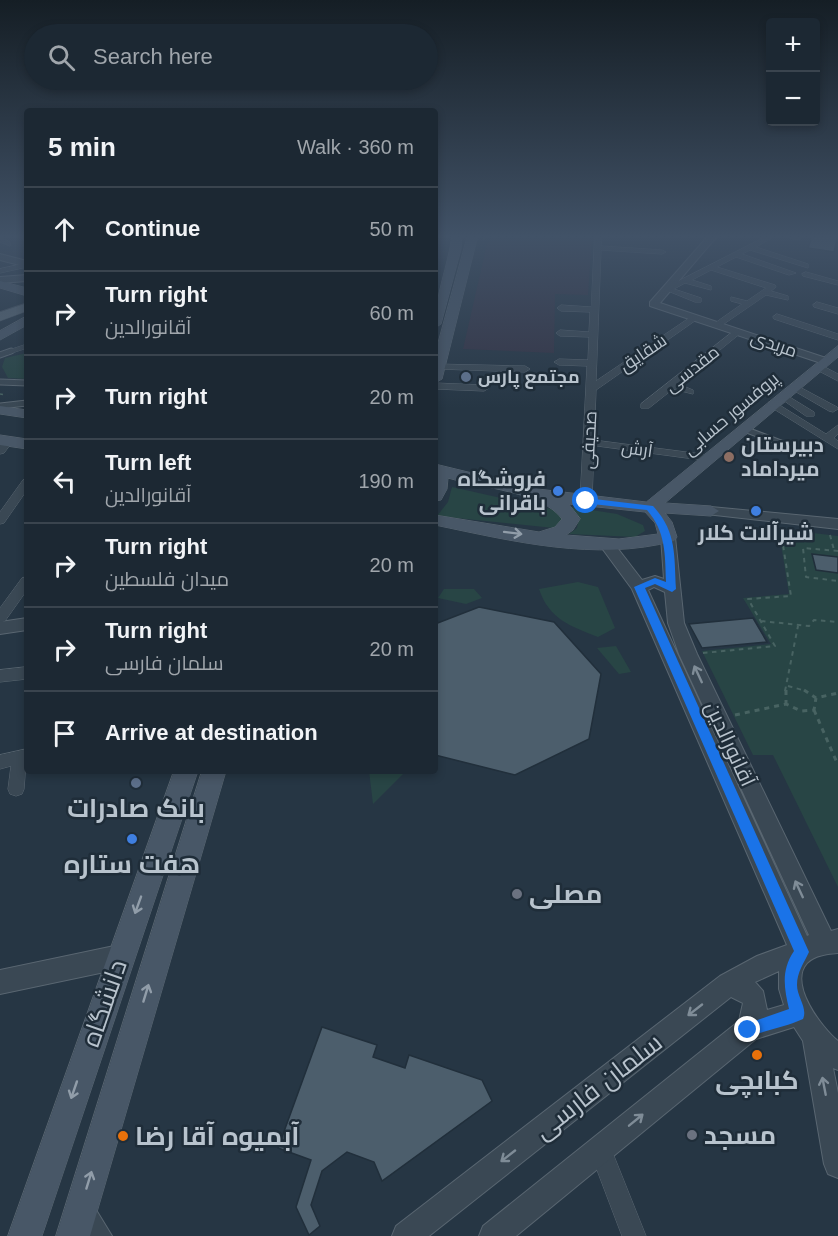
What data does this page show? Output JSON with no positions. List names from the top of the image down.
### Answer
{
  "streets": {
    "main road": ["پروفسور حسابی", "دانشگاه"],
    "street": [
      "مریدی",
      "شقایق",
      "مقدسی",
      "صحیفی",
      "آرش",
      "آقانورالدین",
      "سلمان فارسی"
    ]
  },
  "crossings": [
    ["مریدی", "شقایق"],
    ["مریدی", "مقدسی"],
    ["مریدی", "پروفسور حسابی"],
    ["شقایق", "صحیفی"],
    ["پروفسور حسابی", "آرش"],
    ["آقانورالدین", "سلمان فارسی"]
  ],
  "places": [
    "مجتمع پارس",
    "دبیرستان میرداماد",
    "فروشگاه باقرانی",
    "شیرآلات کلار",
    "بانک صادرات",
    "هفت ستاره",
    "مصلی",
    "کبابچی",
    "مسجد",
    "آبمیوه آقا رضا"
  ],
  "page": {
    "map_buttons": ["+", "−"],
    "search": "Search here",
    "heading": ["5 min", "Walk · 360 m"],
    "list": [
      ["Continue", "50 m"],
      ["Turn right", "آقانورالدین", "60 m"],
      ["Turn right", "20 m"],
      ["Turn left", "آقانورالدین", "190 m"],
      ["Turn right", "میدان فلسطین", "20 m"],
      ["Turn right", "سلمان فارسی", "20 m"],
      "Arrive at destination"
    ]
  }
}
